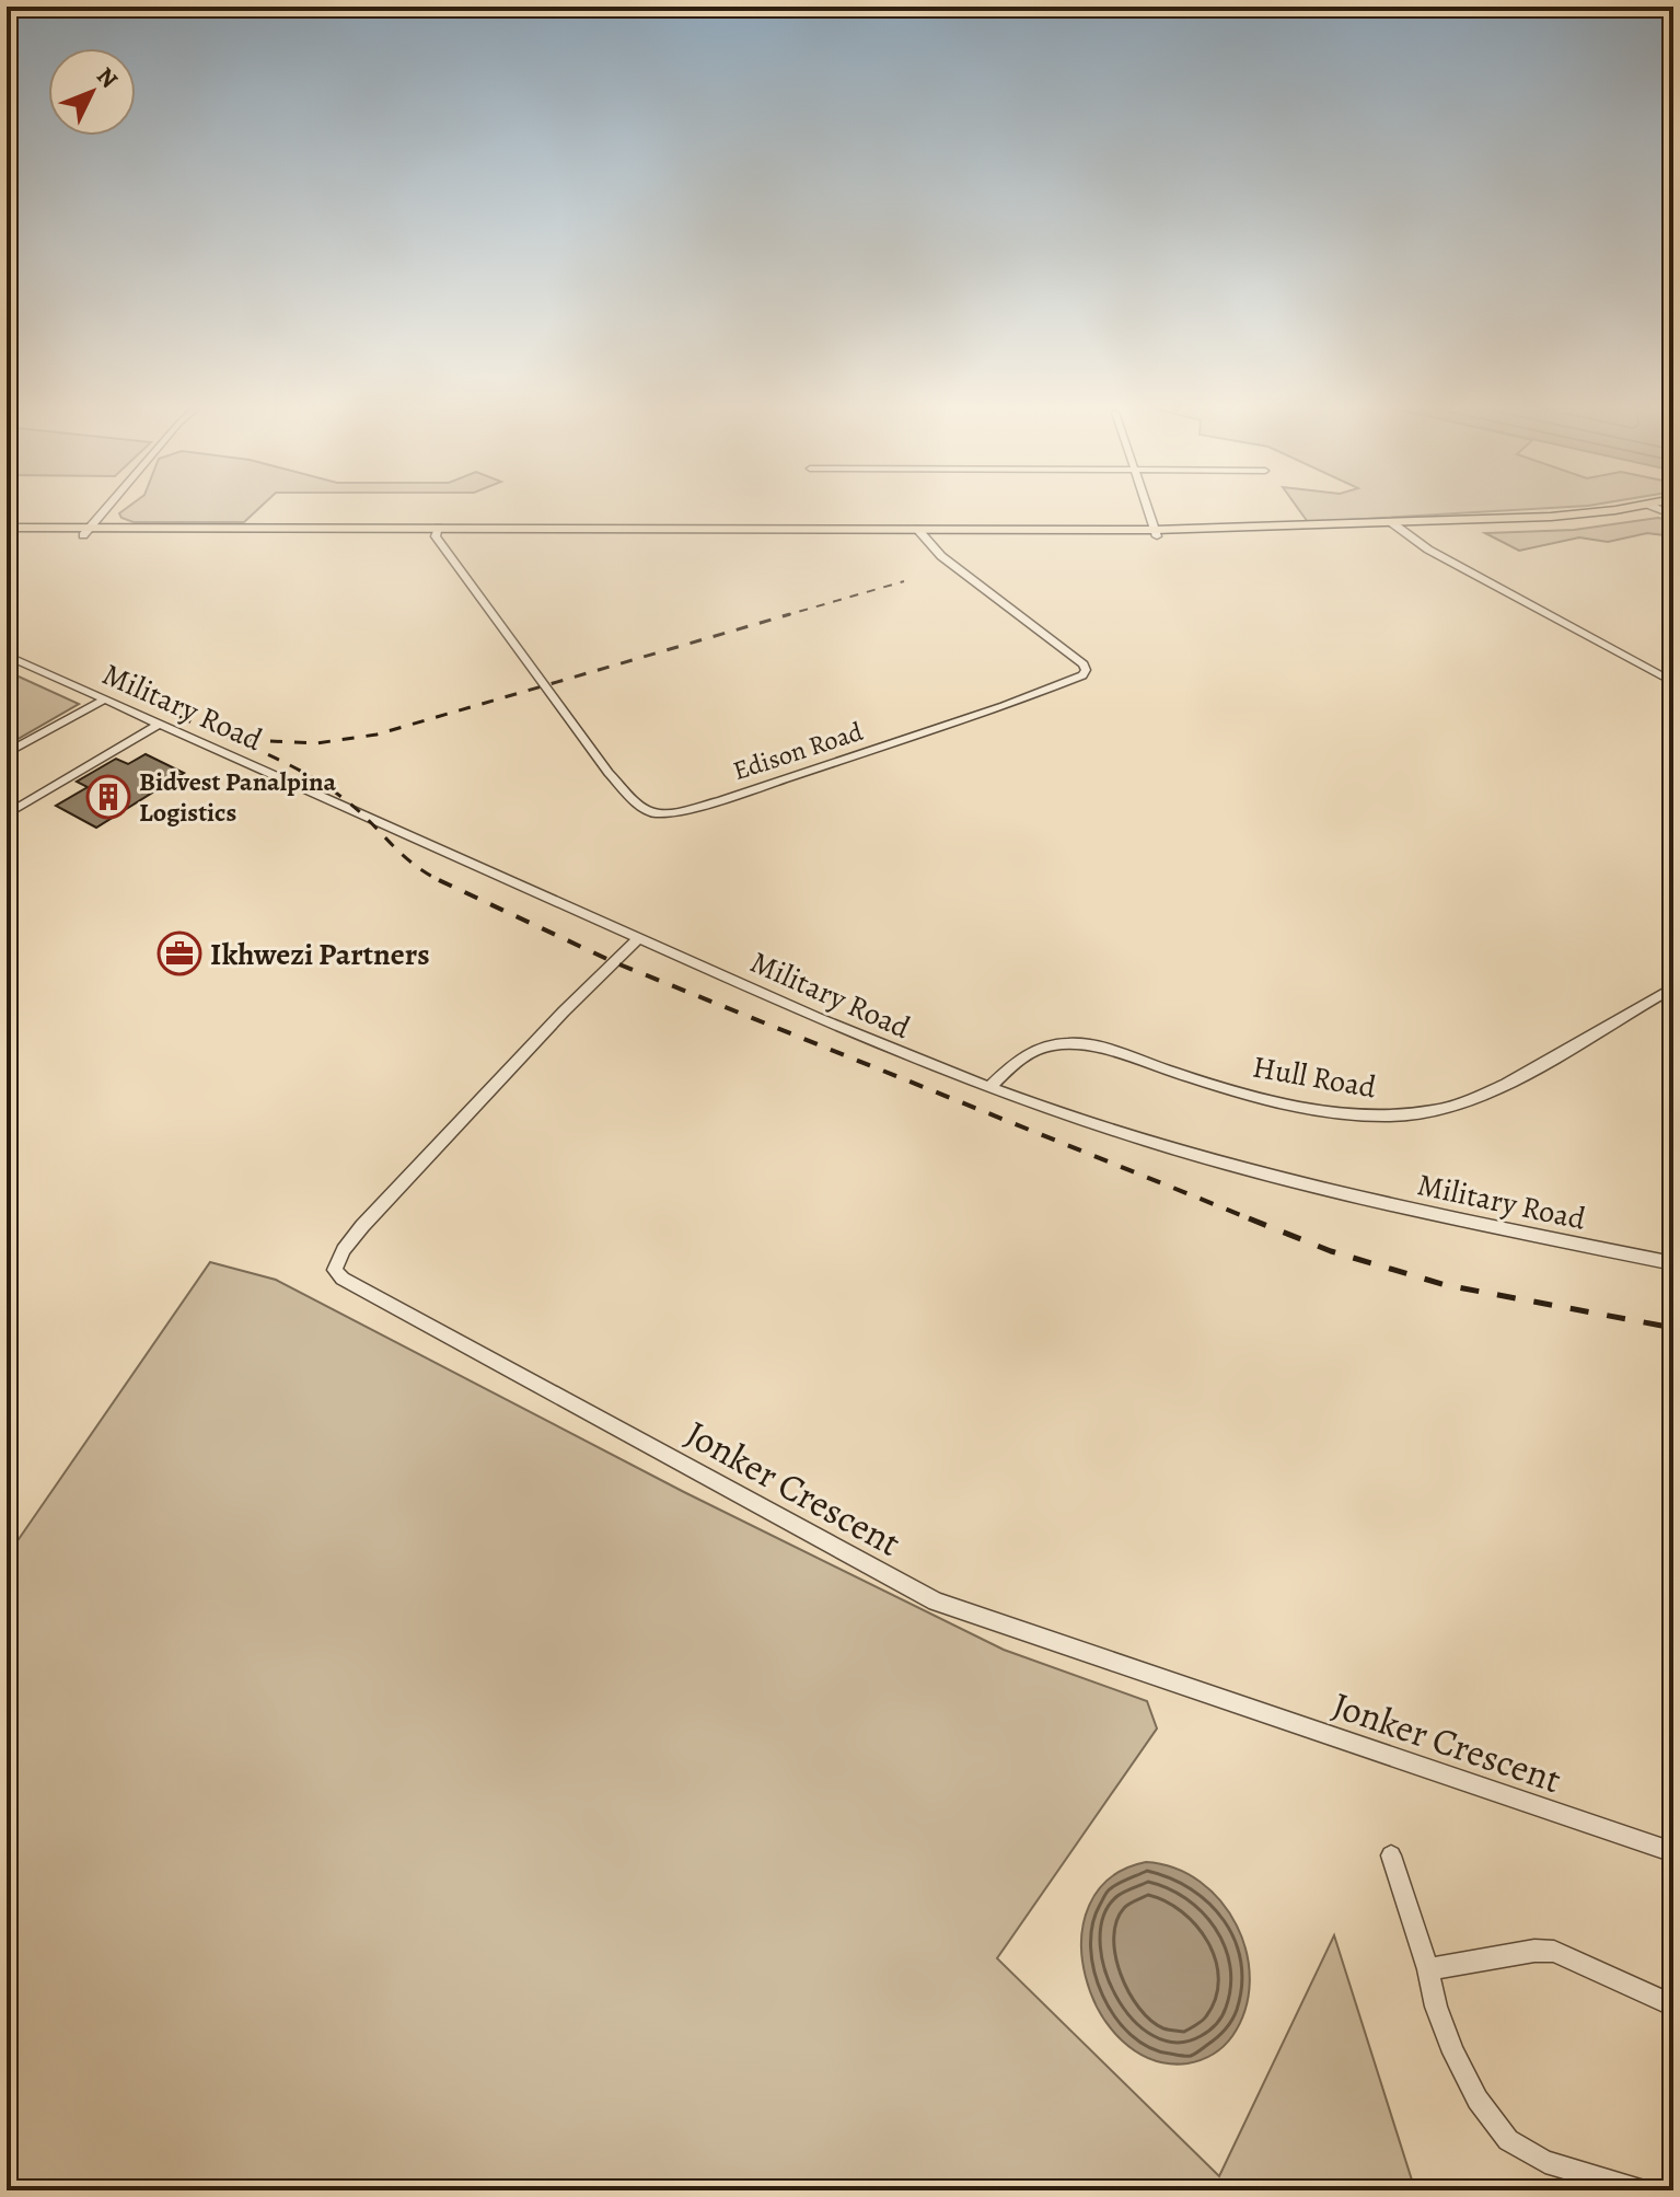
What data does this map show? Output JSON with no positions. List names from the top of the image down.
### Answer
{
  "streets": {
    "street": [
      "Military Road",
      "Edison Road",
      "Hull Road",
      "Jonker Crescent"
    ]
  },
  "crossings": [
    ["Military Road", "Hull Road"],
    ["Military Road", "Jonker Crescent"]
  ],
  "places": {
    "building": ["Bidvest Panalpina Logistics"],
    "office": ["Ikhwezi Partners"]
  },
  "north": "top right"
}
